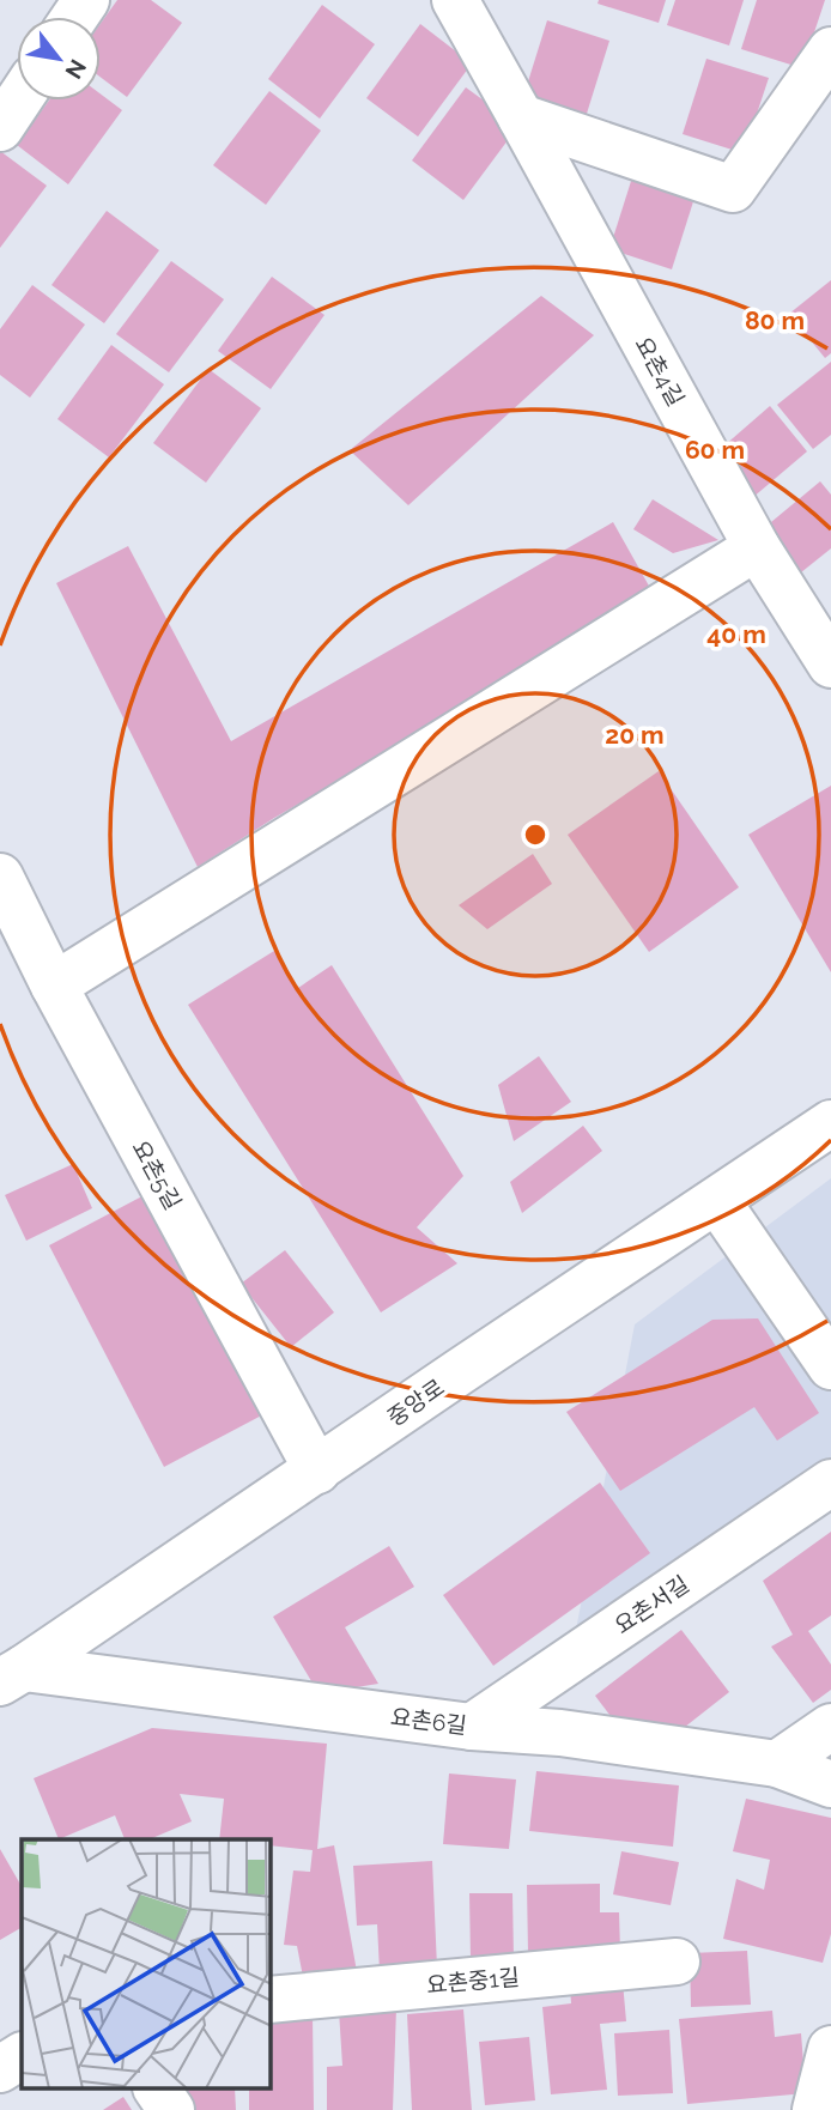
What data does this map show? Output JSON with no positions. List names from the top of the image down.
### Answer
{
  "streets": {
    "street": [
      "요촌4길",
      "요촌5길",
      "중앙로",
      "요촌서길",
      "요촌6길",
      "요촌중1길"
    ]
  },
  "crossings": [
    ["요촌5길", "중앙로"],
    ["중앙로", "요촌6길"],
    ["요촌서길", "요촌6길"]
  ],
  "north": "bottom right",
  "rings": [
    "80 m",
    "60 m",
    "40 m",
    "20 m"
  ]
}
